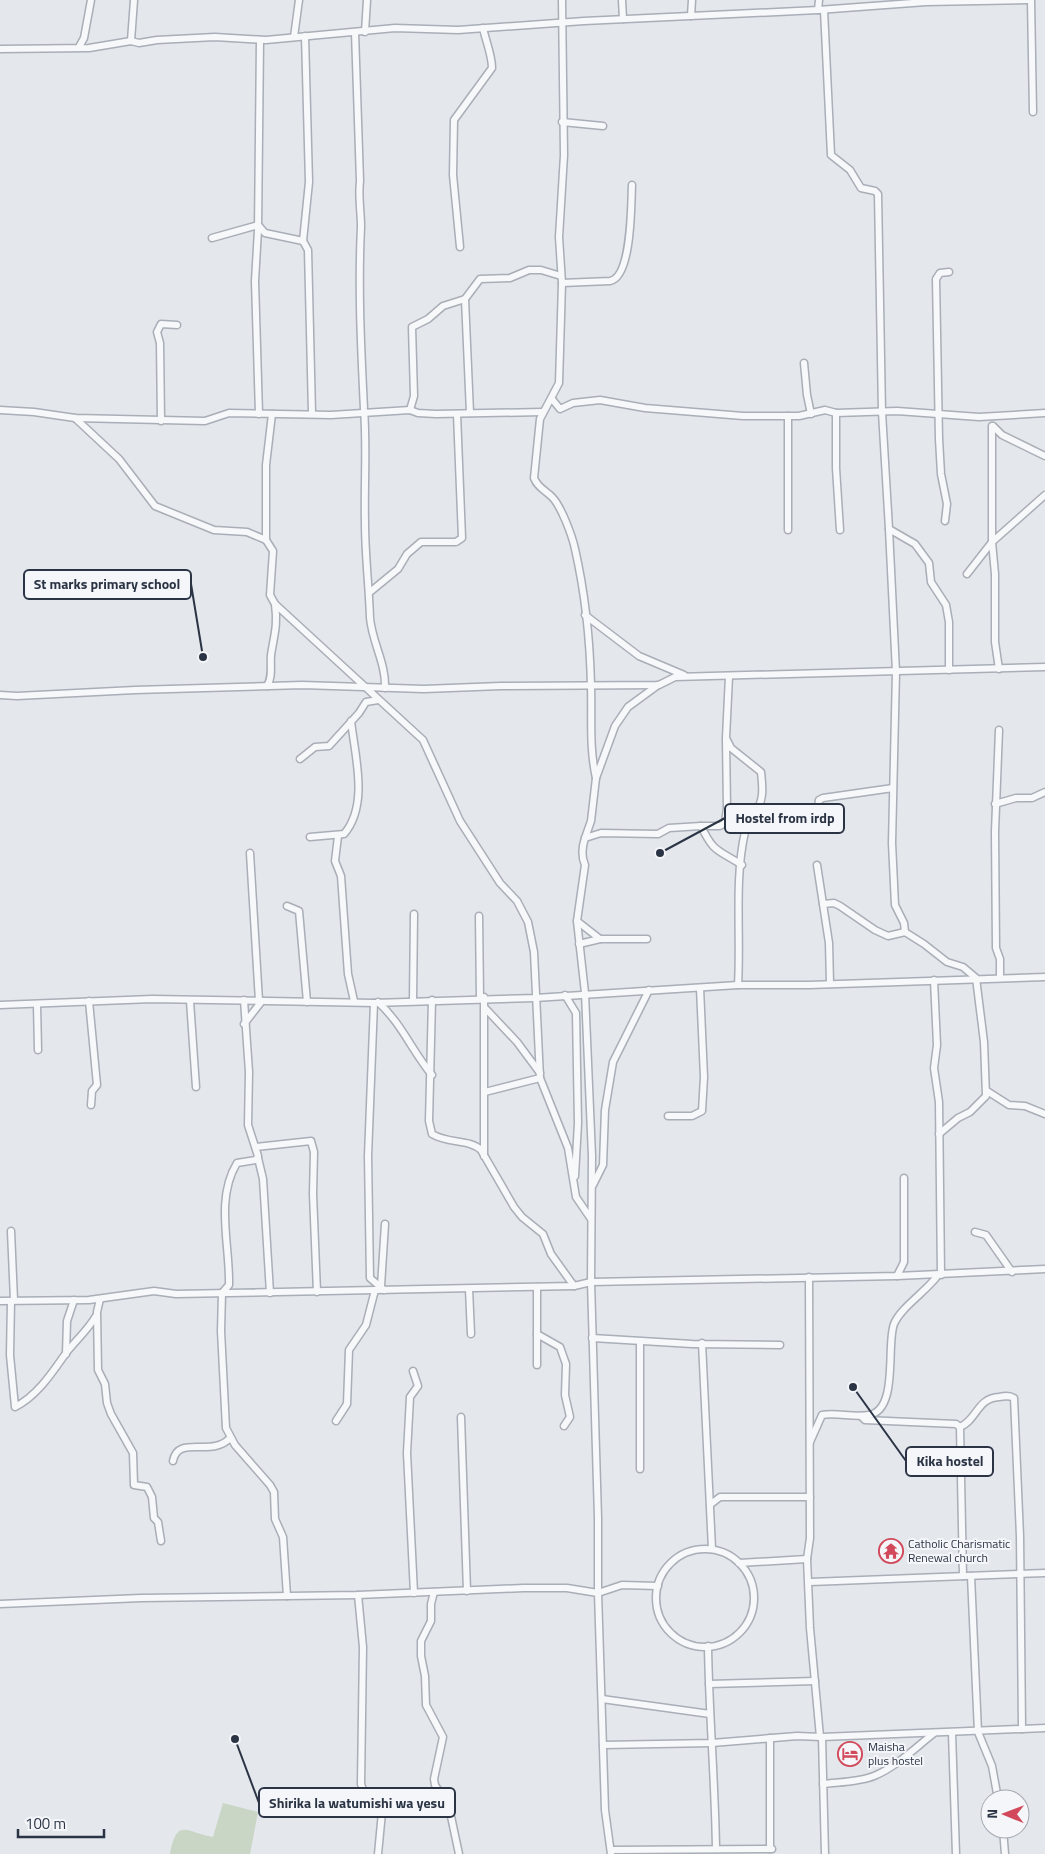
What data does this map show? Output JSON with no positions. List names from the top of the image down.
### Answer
{
  "places": {
    "other": [
      "St marks primary school",
      "Hostel from irdp",
      "Kika hostel",
      "Shirika la watumishi wa yesu"
    ],
    "temple": ["Catholic Charismatic Renewal church"],
    "hotel": ["Maisha plus hostel"]
  },
  "scale_bar": "100 m",
  "north": "left"
}
